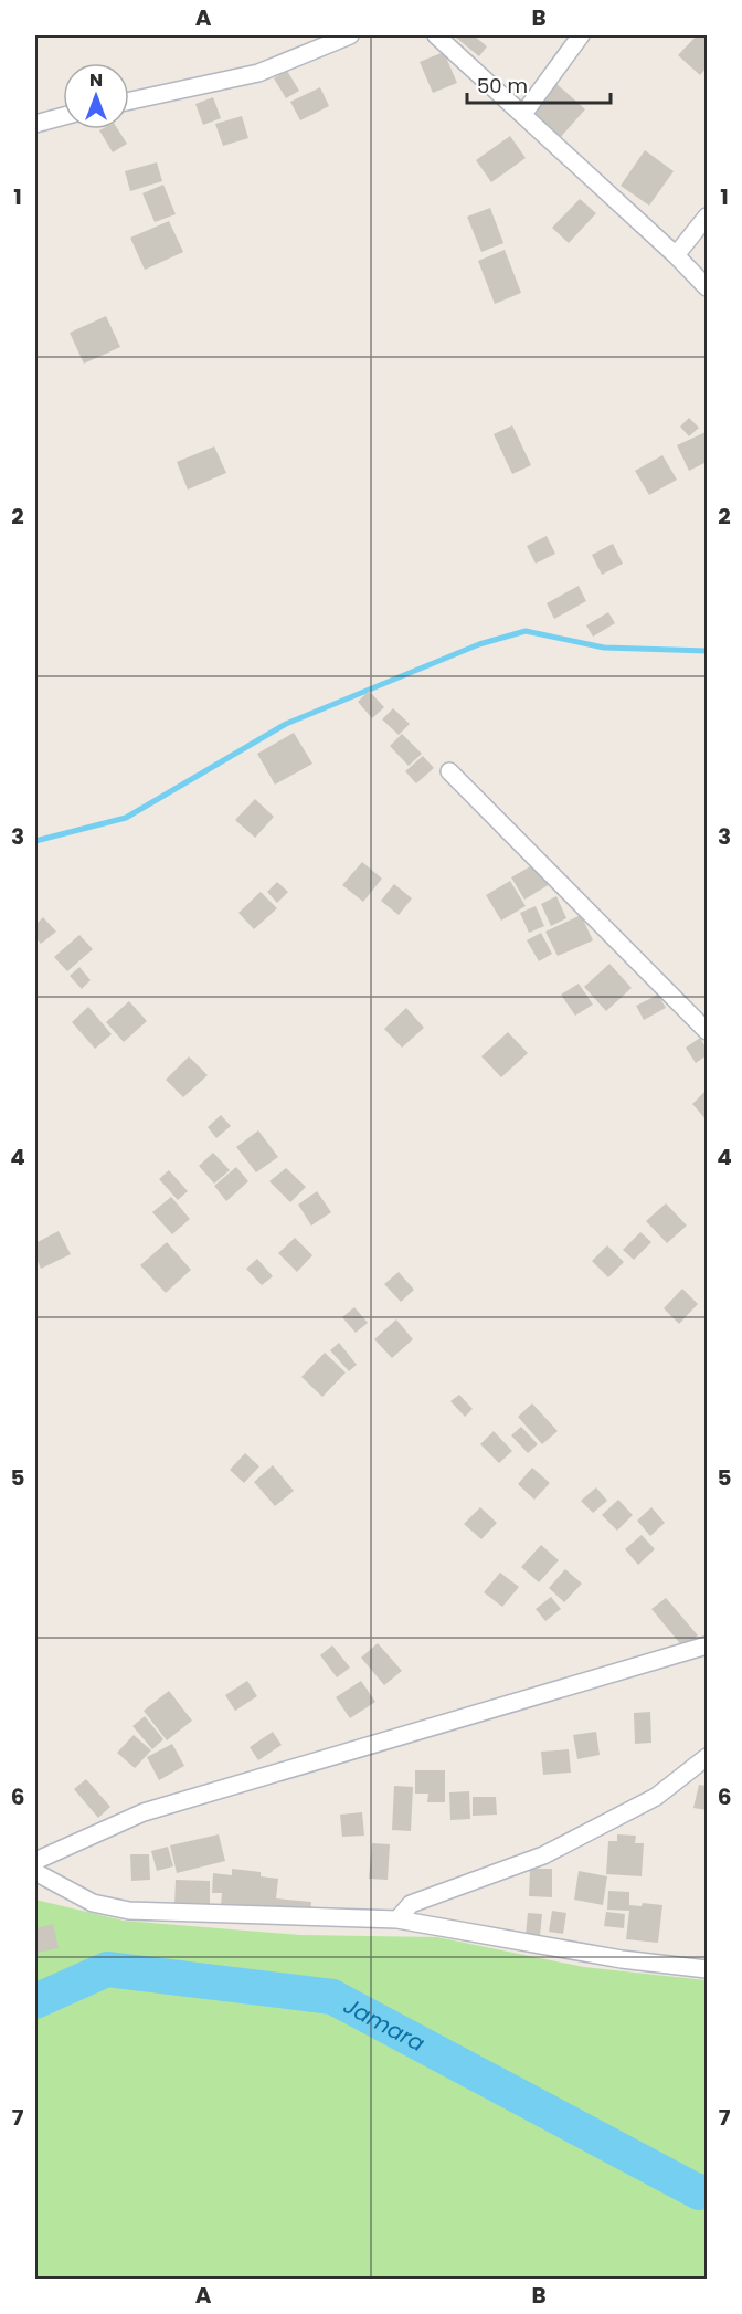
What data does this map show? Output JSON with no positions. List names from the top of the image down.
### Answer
{
  "water": ["Jamara"],
  "scale_bar": "50 m",
  "north": "top",
  "grid": {
    "columns": ["A", "B"],
    "rows": [
      "1",
      "2",
      "3",
      "4",
      "5",
      "6",
      "7"
    ]
  }
}
